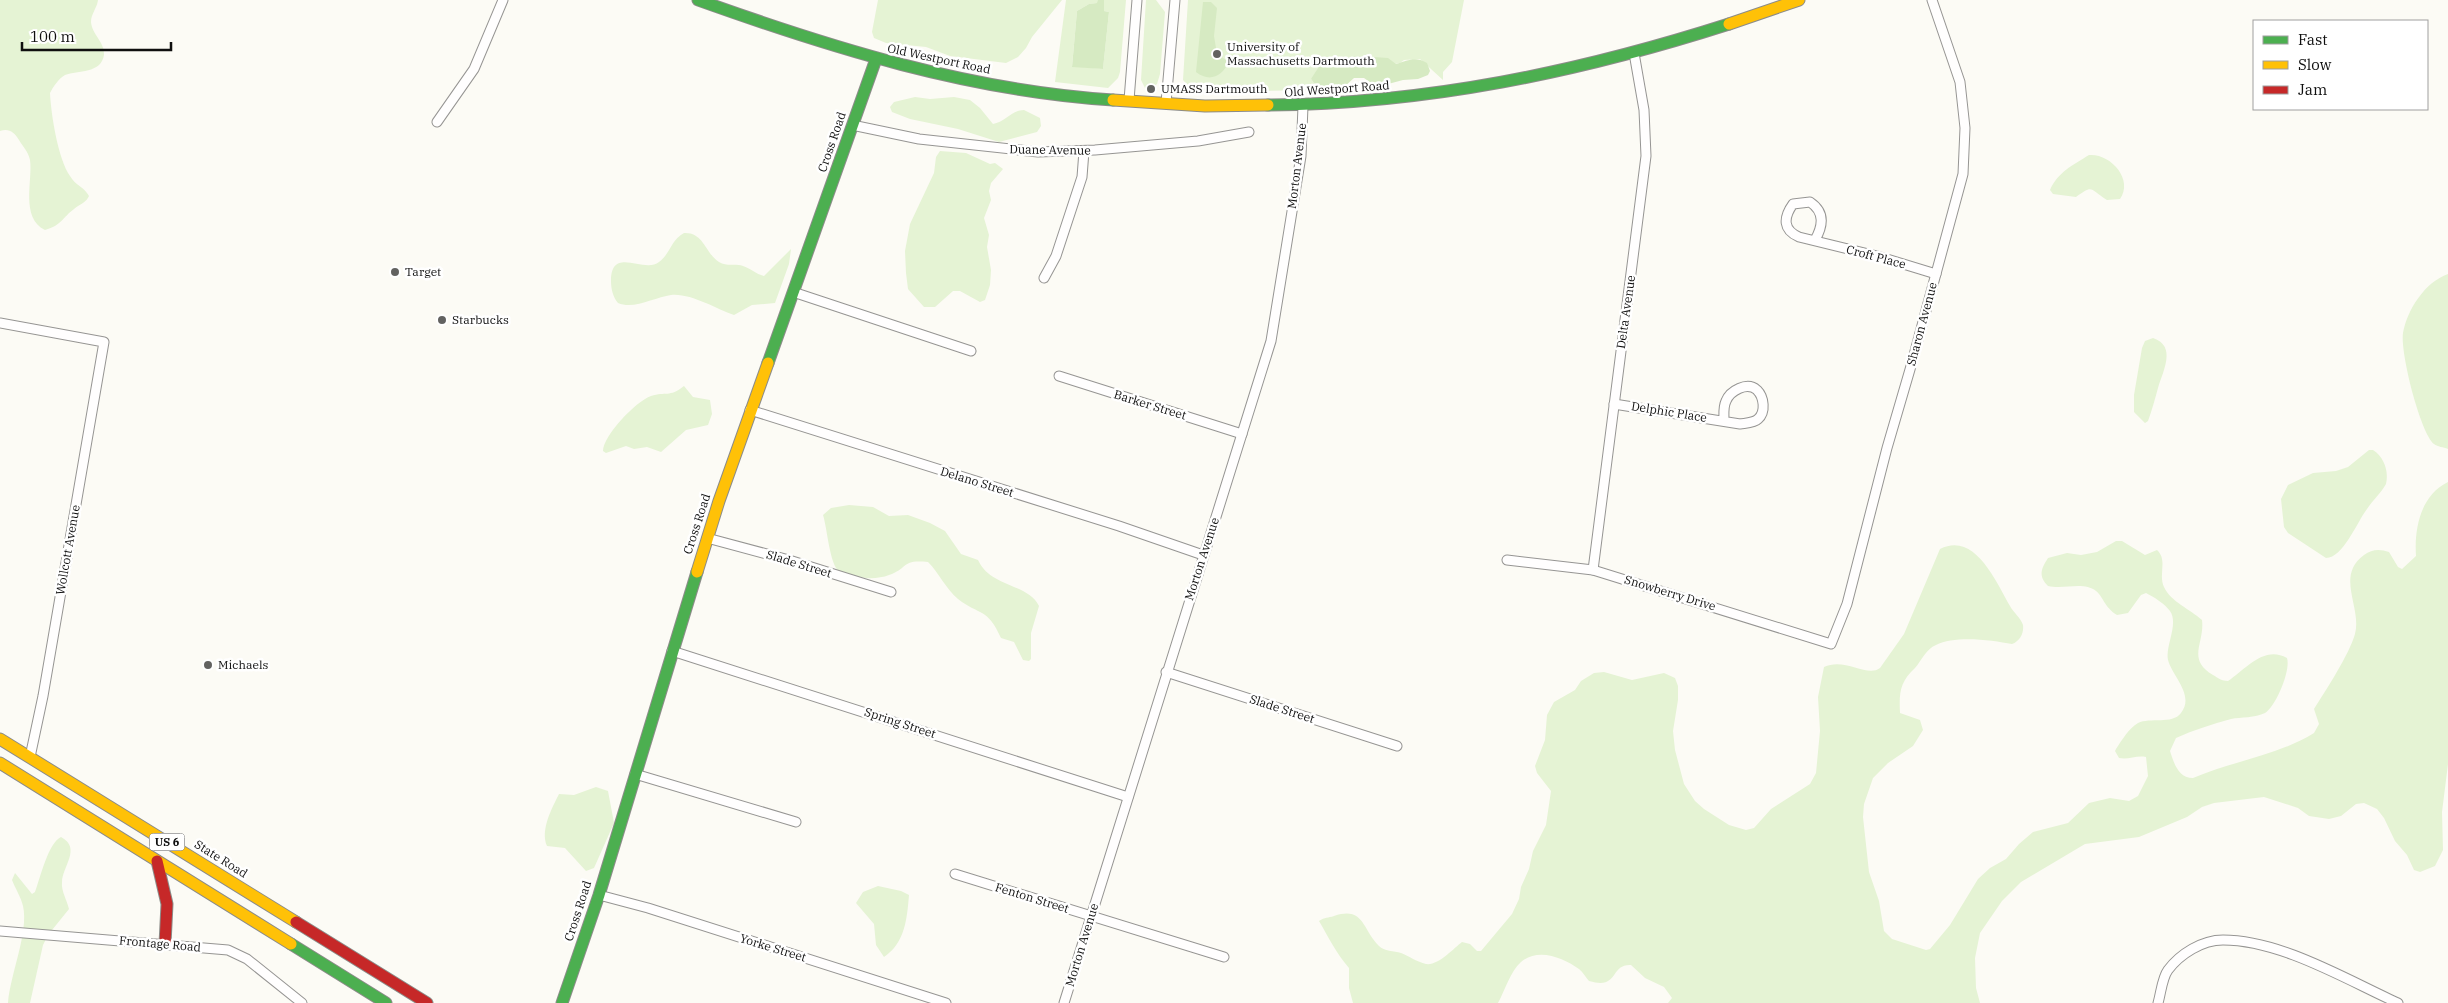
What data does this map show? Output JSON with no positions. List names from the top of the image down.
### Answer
{
  "streets": {
    "main road": [
      "Old Westport Road",
      "Cross Road",
      "US 6",
      "State Road"
    ],
    "street": [
      "Duane Avenue",
      "Morton Avenue",
      "Croft Place",
      "Delta Avenue",
      "Sharon Avenue",
      "Barker Street",
      "Delphic Place",
      "Delano Street",
      "Wollcott Avenue",
      "Slade Street",
      "Snowberry Drive",
      "Spring Street",
      "Fenton Street",
      "Frontage Road",
      "Yorke Street"
    ]
  },
  "crossings": [
    ["Old Westport Road", "Cross Road"],
    ["Old Westport Road", "Morton Avenue"],
    ["Old Westport Road", "Delta Avenue"],
    ["Cross Road", "Duane Avenue"],
    ["Cross Road", "Delano Street"],
    ["Cross Road", "Slade Street"],
    ["Cross Road", "Spring Street"],
    ["Cross Road", "Yorke Street"],
    ["Morton Avenue", "Barker Street"],
    ["Morton Avenue", "Delano Street"],
    ["Morton Avenue", "Slade Street"],
    ["Morton Avenue", "Spring Street"],
    ["Morton Avenue", "Fenton Street"],
    ["Croft Place", "Sharon Avenue"],
    ["Delta Avenue", "Delphic Place"],
    ["Delta Avenue", "Snowberry Drive"],
    ["Sharon Avenue", "Snowberry Drive"],
    ["Wollcott Avenue", "State Road"]
  ],
  "places": [
    "University of Massachusetts Dartmouth",
    "UMASS Dartmouth",
    "Target",
    "Starbucks",
    "Michaels"
  ],
  "legend": ["Fast", "Slow", "Jam"],
  "scale_bar": "100 m"
}
